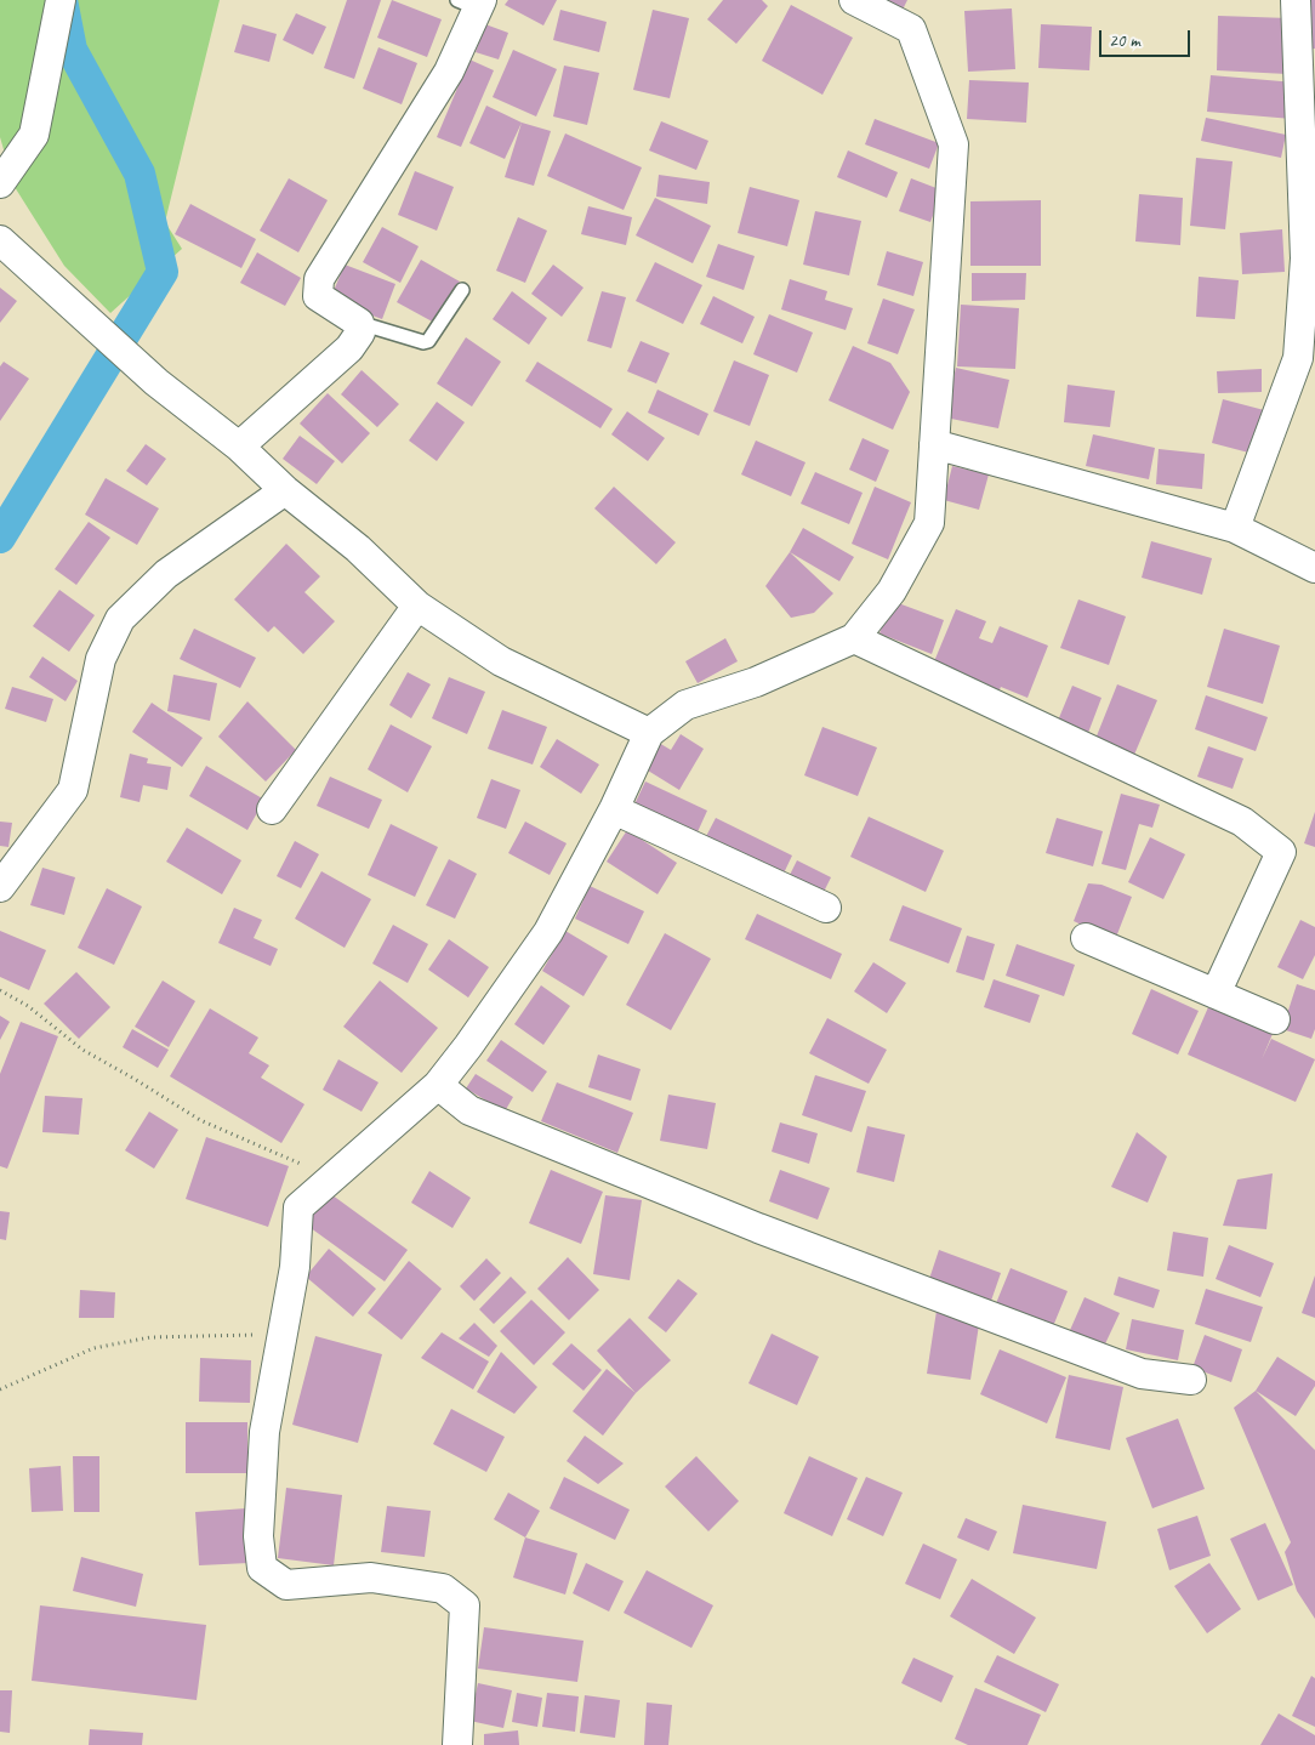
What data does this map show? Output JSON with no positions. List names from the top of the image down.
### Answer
{
  "scale_bar": "20 m"
}
